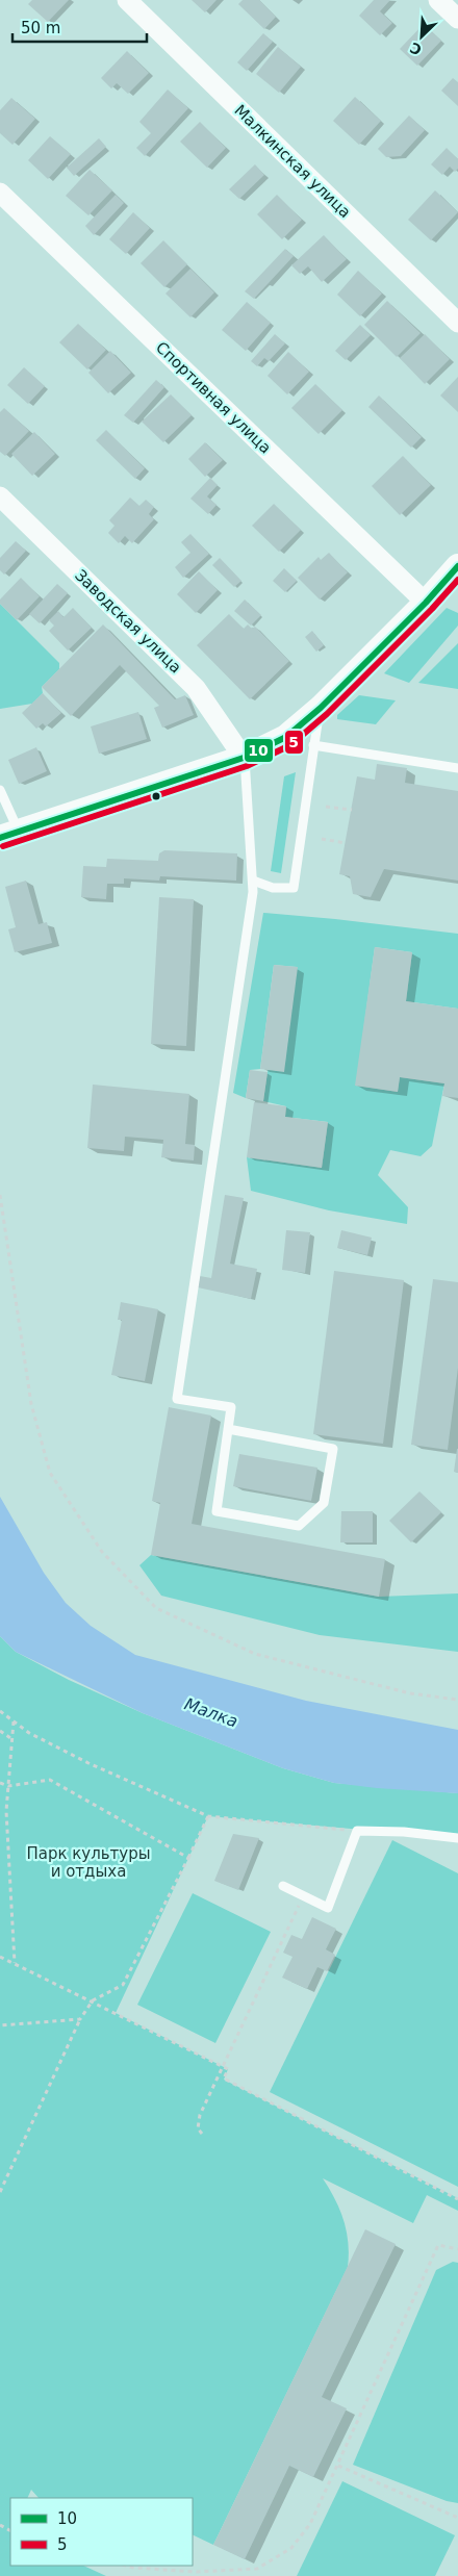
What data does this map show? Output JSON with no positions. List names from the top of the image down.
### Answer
{
  "streets": {
    "street": ["Малкинская улица", "Спортивная улица", "Заводская улица"]
  },
  "water": ["Малка"],
  "parks": ["Парк культуры и отдыха"],
  "lines": ["transit line 10", "transit line 5"],
  "legend": ["10", "5"],
  "scale_bar": "50 m",
  "north": "bottom left"
}
